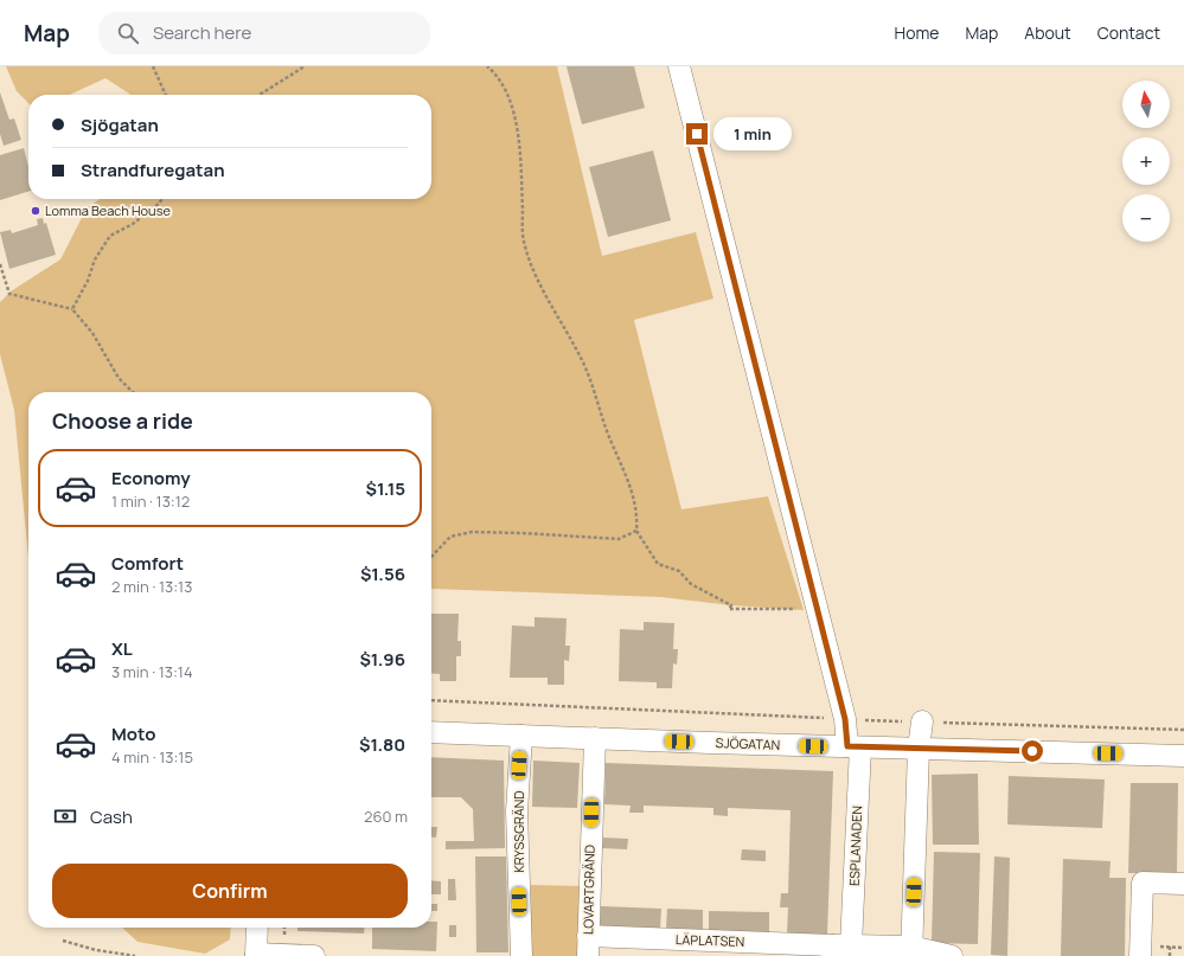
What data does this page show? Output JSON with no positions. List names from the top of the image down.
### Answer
{
  "streets": {
    "street": [
      "SJÖGATAN",
      "KRYSSGRÄND",
      "ESPLANADEN",
      "LOVARTGRÄND",
      "LÄPLATSEN"
    ]
  },
  "crossings": [
    ["SJÖGATAN", "KRYSSGRÄND"],
    ["SJÖGATAN", "ESPLANADEN"],
    ["SJÖGATAN", "LOVARTGRÄND"],
    ["ESPLANADEN", "LÄPLATSEN"],
    ["LOVARTGRÄND", "LÄPLATSEN"]
  ],
  "places": ["Lomma Beach House"],
  "north": "top",
  "page": {
    "header": "Map",
    "search": "Search here",
    "nav": [
      "Home",
      "Map",
      "About",
      "Contact"
    ],
    "map_buttons": ["+", "−"],
    "banner": ["Sjögatan", "Strandfuregatan"],
    "bubble": "1 min",
    "heading": "Choose a ride",
    "list": [
      {
        "name": "Economy",
        "note": "1 min · 13:12",
        "value": "$1.15"
      },
      {
        "name": "Comfort",
        "note": "2 min · 13:13",
        "value": "$1.56"
      },
      {
        "name": "XL",
        "note": "3 min · 13:14",
        "value": "$1.96"
      },
      {
        "name": "Moto",
        "note": "4 min · 13:15",
        "value": "$1.80"
      }
    ],
    "pay": ["Cash", "260 m"],
    "buttons": "Confirm"
  }
}
